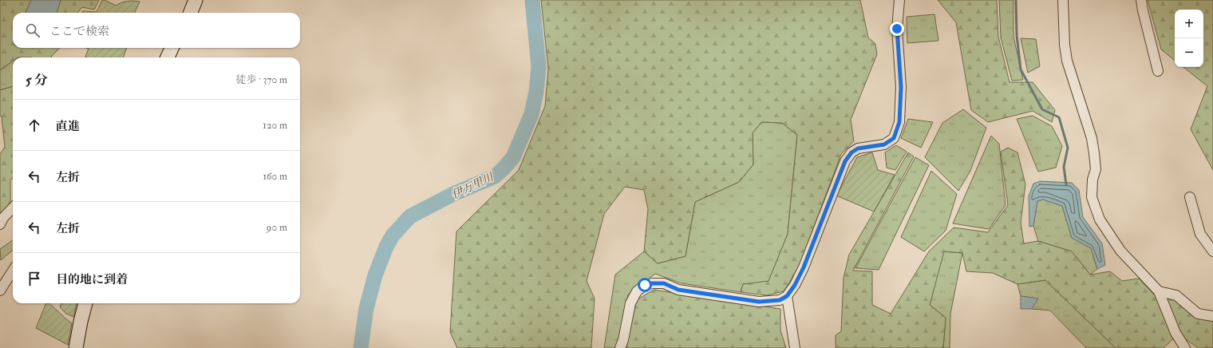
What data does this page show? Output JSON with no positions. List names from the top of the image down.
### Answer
{
  "water": ["伊万里川"],
  "page": {
    "map_buttons": ["+", "−"],
    "search": "ここで検索",
    "heading": ["5 分", "徒歩 · 370 m"],
    "list": [
      ["直進", "120 m"],
      ["左折", "160 m"],
      ["左折", "90 m"],
      "目的地に到着"
    ]
  }
}
